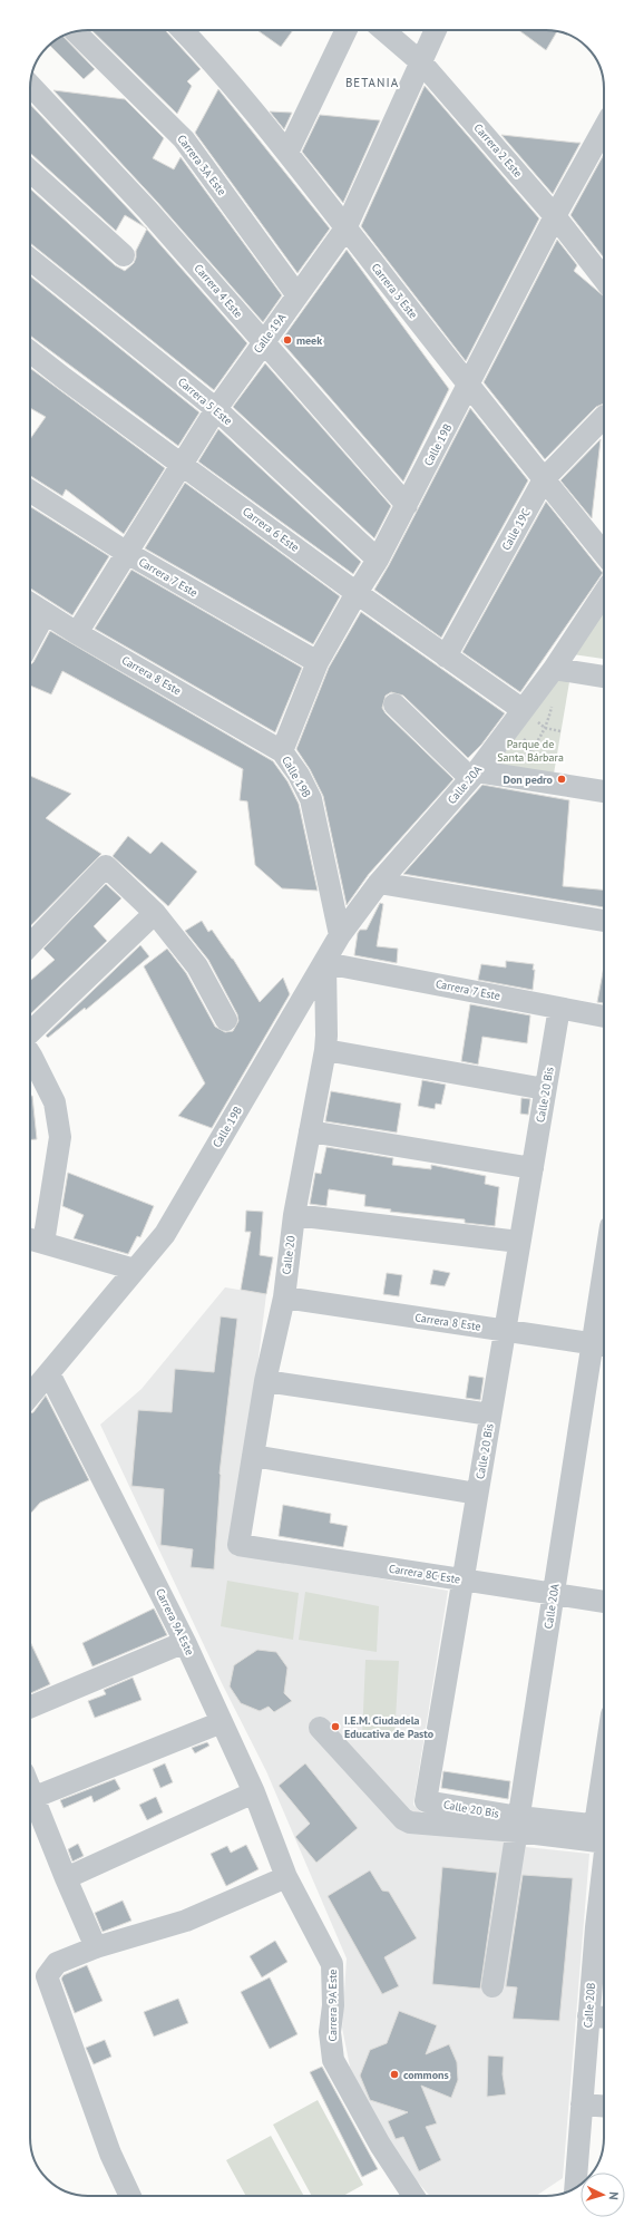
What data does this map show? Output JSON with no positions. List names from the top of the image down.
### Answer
{
  "streets": {
    "street": [
      "Carrera 2 Este",
      "Carrera 3A Este",
      "Carrera 4 Este",
      "Carrera 3 Este",
      "Calle 19A",
      "Carrera 5 Este",
      "Calle 19B",
      "Carrera 6 Este",
      "Calle 19C",
      "Carrera 7 Este",
      "Carrera 8 Este",
      "Calle 20A",
      "Calle 20 Bis",
      "Calle 20",
      "Carrera 8C Este",
      "Carrera 9A Este",
      "Calle 20B"
    ]
  },
  "crossings": [
    ["Carrera 2 Este", "Calle 19A"],
    ["Carrera 2 Este", "Calle 19B"],
    ["Carrera 3A Este", "Calle 19A"],
    ["Carrera 4 Este", "Calle 19A"],
    ["Carrera 4 Este", "Calle 19B"],
    ["Carrera 3 Este", "Calle 19A"],
    ["Carrera 3 Este", "Calle 19B"],
    ["Carrera 3 Este", "Calle 19C"],
    ["Calle 19A", "Carrera 5 Este"],
    ["Calle 19A", "Carrera 6 Este"],
    ["Calle 19A", "Carrera 7 Este"],
    ["Calle 19A", "Carrera 8 Este"],
    ["Carrera 5 Este", "Calle 19B"],
    ["Calle 19B", "Carrera 6 Este"],
    ["Calle 19B", "Carrera 7 Este"],
    ["Calle 19B", "Carrera 8 Este"],
    ["Calle 19B", "Calle 20A"],
    ["Calle 19B", "Calle 20"],
    ["Calle 19B", "Carrera 9A Este"],
    ["Carrera 6 Este", "Calle 19C"],
    ["Carrera 6 Este", "Calle 20A"],
    ["Carrera 7 Este", "Calle 20 Bis"],
    ["Carrera 7 Este", "Calle 20"],
    ["Carrera 8 Este", "Calle 20A"],
    ["Carrera 8 Este", "Calle 20 Bis"],
    ["Carrera 8 Este", "Calle 20"],
    ["Calle 20A", "Calle 20 Bis"],
    ["Calle 20A", "Carrera 8C Este"],
    ["Calle 20 Bis", "Carrera 8C Este"],
    ["Calle 20", "Carrera 8C Este"]
  ],
  "districts": ["BETANIA"],
  "parks": ["Parque de Santa Bárbara"],
  "places": [
    "meek",
    "Don pedro",
    "I.E.M. Ciudadela Educativa de Pasto",
    "commons"
  ],
  "north": "right"
}
